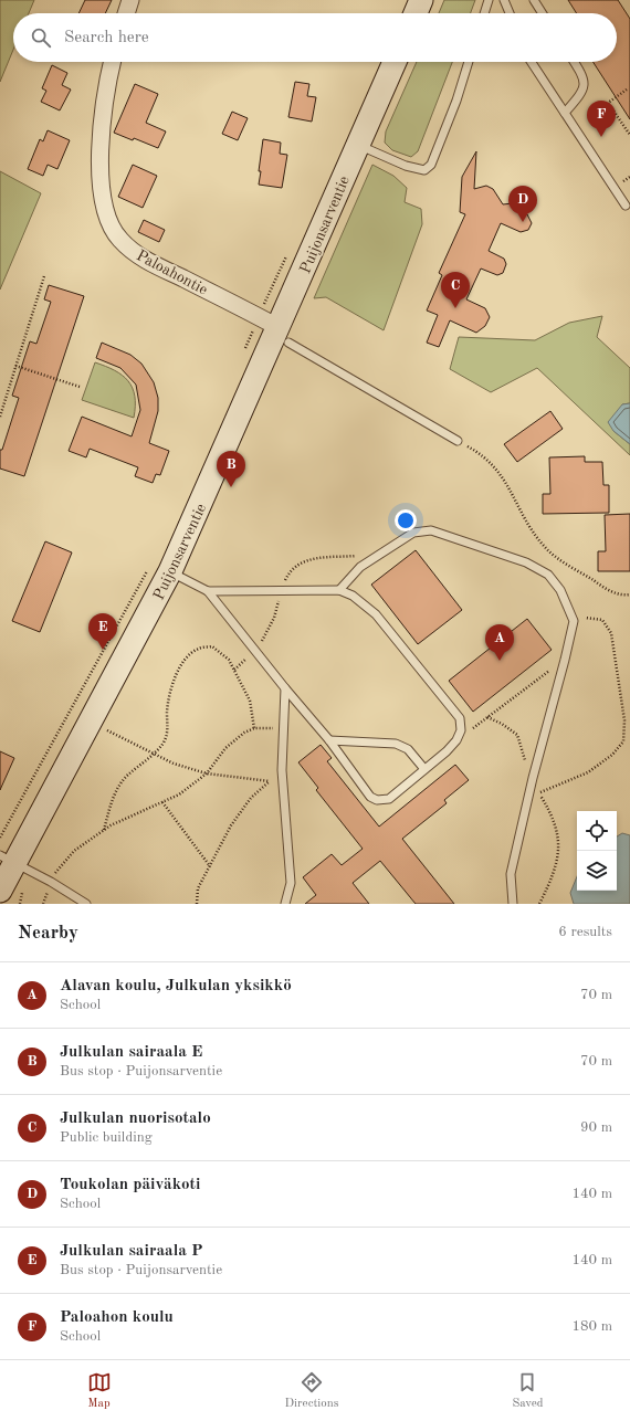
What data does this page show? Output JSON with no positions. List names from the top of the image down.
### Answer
{
  "streets": {
    "main road": ["Puijonsarventie"],
    "street": ["Paloahontie"]
  },
  "crossings": [
    ["Puijonsarventie", "Paloahontie"]
  ],
  "page": {
    "search": "Search here",
    "pins": [
      "F",
      "D",
      "C",
      "B",
      "E",
      "A"
    ],
    "heading": ["Nearby", "6 results"],
    "list": [
      {
        "mark": "A",
        "name": "Alavan koulu, Julkulan yksikkö",
        "note": "School",
        "value": "70 m"
      },
      {
        "mark": "B",
        "name": "Julkulan sairaala E",
        "note": "Bus stop · Puijonsarventie",
        "value": "70 m"
      },
      {
        "mark": "C",
        "name": "Julkulan nuorisotalo",
        "note": "Public building",
        "value": "90 m"
      },
      {
        "mark": "D",
        "name": "Toukolan päiväkoti",
        "note": "School",
        "value": "140 m"
      },
      {
        "mark": "E",
        "name": "Julkulan sairaala P",
        "note": "Bus stop · Puijonsarventie",
        "value": "140 m"
      },
      {
        "mark": "F",
        "name": "Paloahon koulu",
        "note": "School",
        "value": "180 m"
      }
    ],
    "nav": ["Map", "Directions", "Saved"]
  }
}
